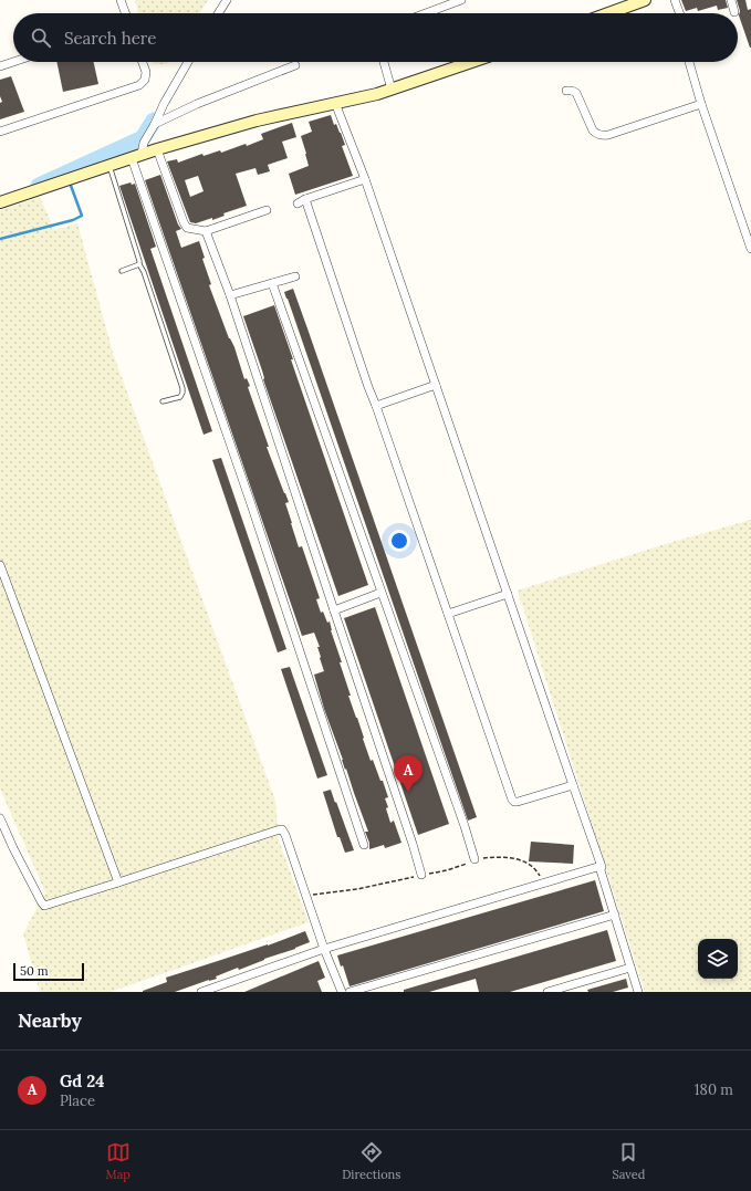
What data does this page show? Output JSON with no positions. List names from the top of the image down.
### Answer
{
  "scale_bar": "50 m",
  "page": {
    "search": "Search here",
    "pins": "A",
    "scale": "50 m",
    "heading": "Nearby",
    "list": [
      {
        "mark": "A",
        "name": "Gd 24",
        "note": "Place",
        "value": "180 m"
      }
    ],
    "nav": ["Map", "Directions", "Saved"]
  }
}
